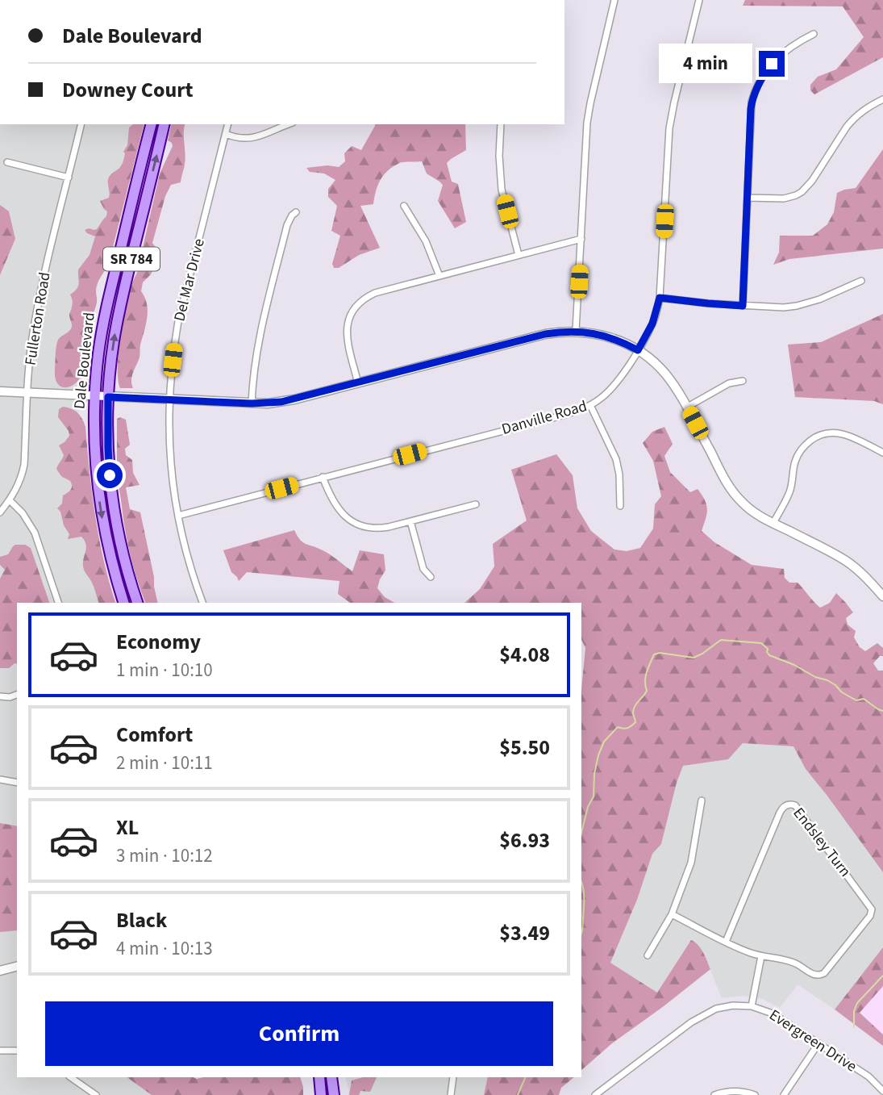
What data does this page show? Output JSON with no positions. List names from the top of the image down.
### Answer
{
  "streets": {
    "main road": ["SR 784", "Dale Boulevard"],
    "street": [
      "Del Mar Drive",
      "Fullerton Road",
      "Danville Road",
      "Endsley Turn",
      "Evergreen Drive"
    ]
  },
  "crossings": [
    ["Del Mar Drive", "Danville Road"]
  ],
  "page": {
    "banner": ["Dale Boulevard", "Downey Court"],
    "bubble": "4 min",
    "list": [
      {
        "name": "Economy",
        "note": "1 min · 10:10",
        "value": "$4.08"
      },
      {
        "name": "Comfort",
        "note": "2 min · 10:11",
        "value": "$5.50"
      },
      {
        "name": "XL",
        "note": "3 min · 10:12",
        "value": "$6.93"
      },
      {
        "name": "Black",
        "note": "4 min · 10:13",
        "value": "$3.49"
      }
    ],
    "buttons": "Confirm"
  }
}
